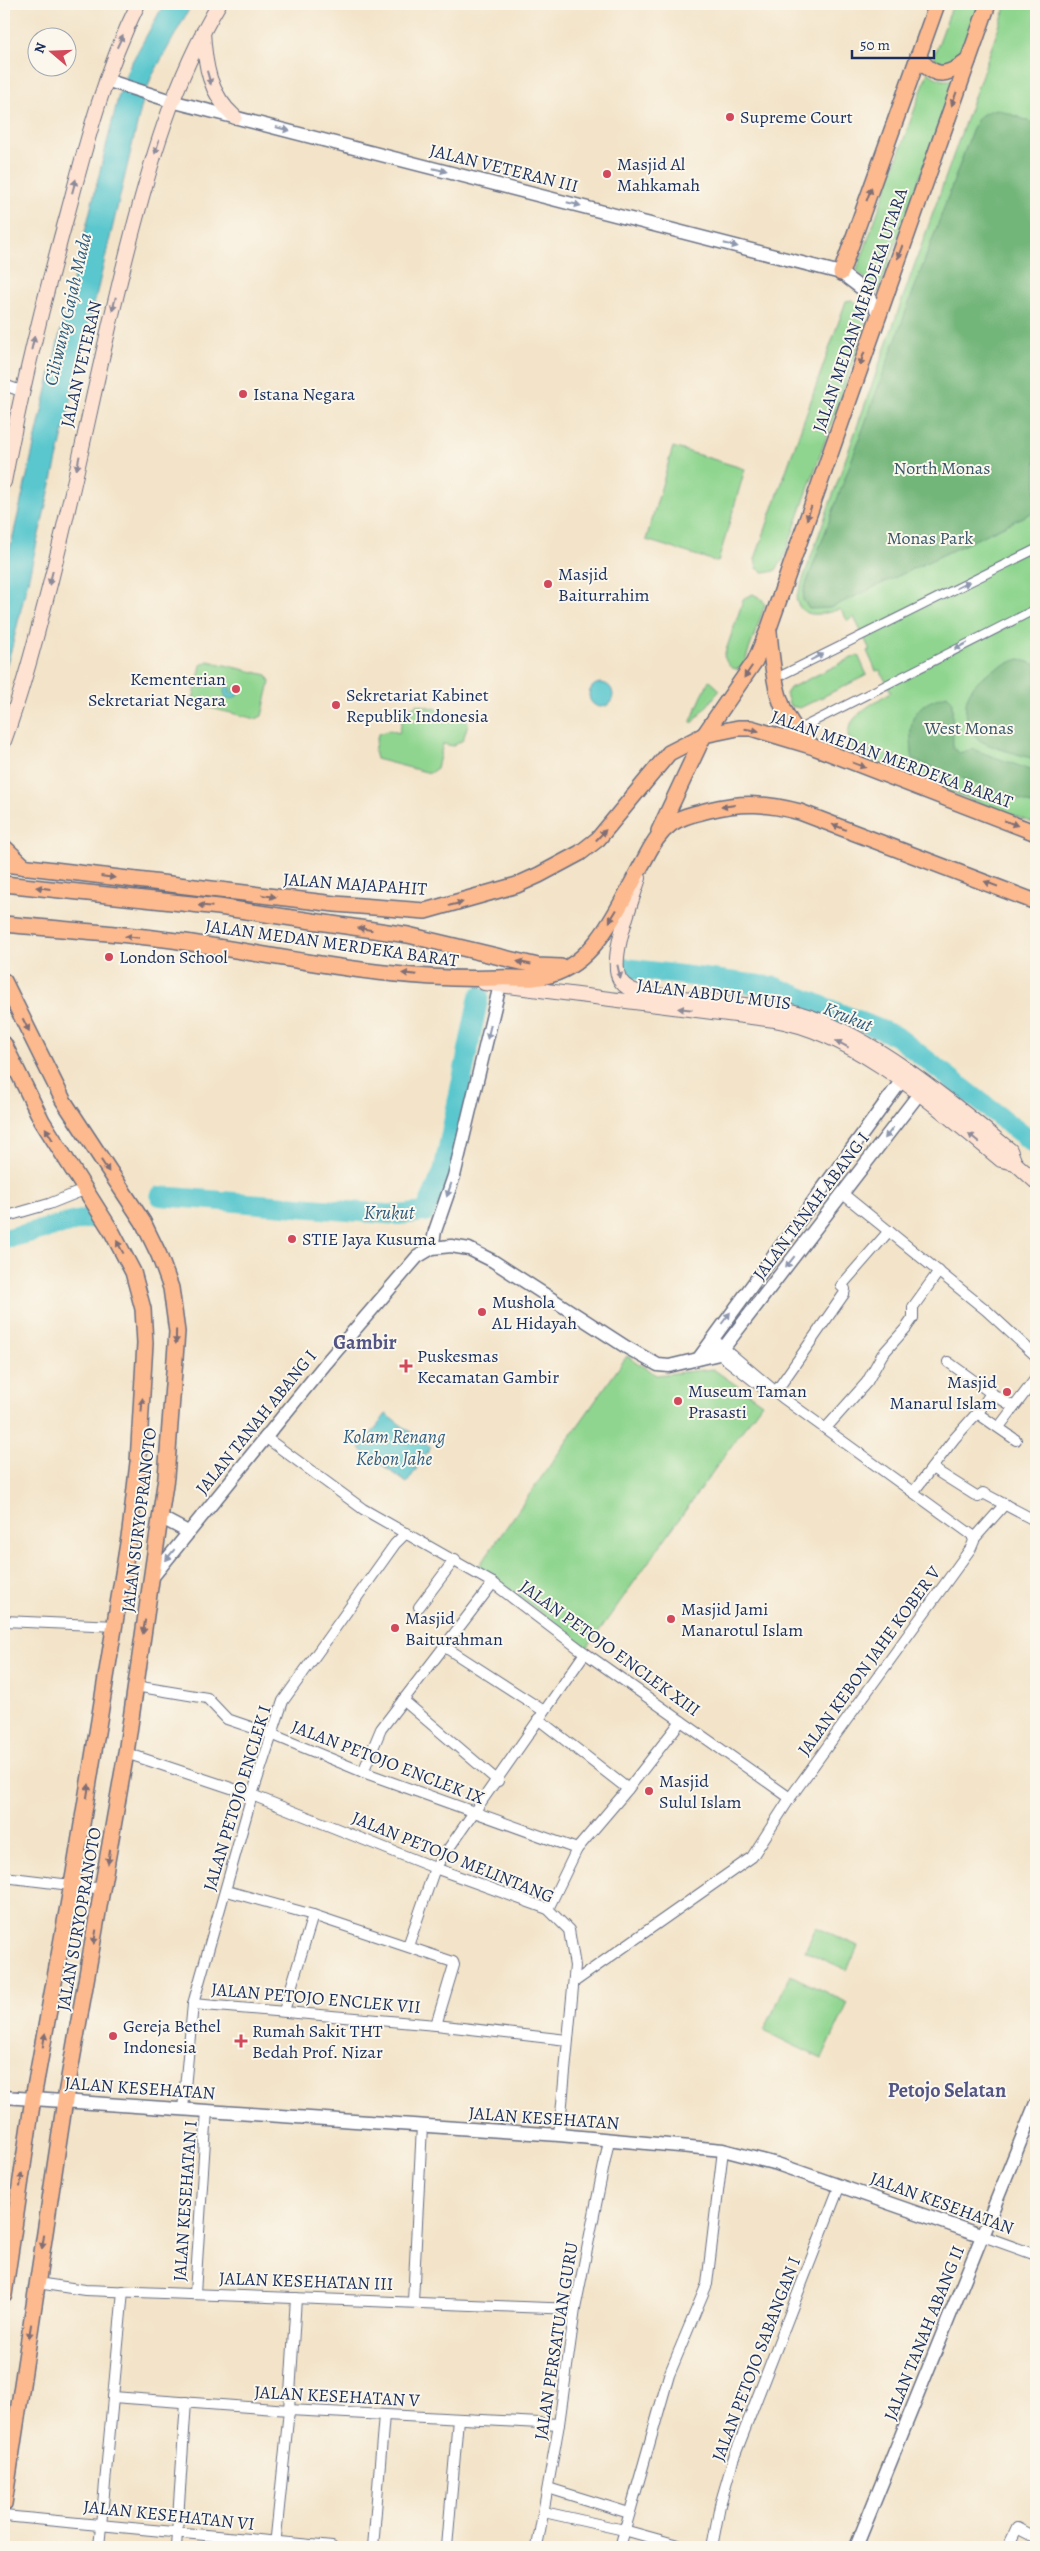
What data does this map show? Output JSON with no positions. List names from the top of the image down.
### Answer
{
  "streets": {
    "main road": [
      "JALAN MEDAN MERDEKA UTARA",
      "JALAN VETERAN",
      "JALAN MEDAN MERDEKA BARAT",
      "JALAN MAJAPAHIT",
      "JALAN ABDUL MUIS",
      "JALAN SURYOPRANOTO"
    ],
    "street": [
      "JALAN VETERAN III",
      "JALAN TANAH ABANG I",
      "JALAN PETOJO ENCLEK XIII",
      "JALAN KEBON JAHE KOBER V",
      "JALAN PETOJO ENCLEK IX",
      "JALAN PETOJO ENCLEK I",
      "JALAN PETOJO MELINTANG",
      "JALAN PETOJO ENCLEK VII",
      "JALAN KESEHATAN",
      "JALAN KESEHATAN I",
      "JALAN KESEHATAN III",
      "JALAN TANAH ABANG II",
      "JALAN PERSATUAN GURU",
      "JALAN PETOJO SABANGAN I",
      "JALAN KESEHATAN V",
      "JALAN KESEHATAN VI"
    ]
  },
  "crossings": [
    ["JALAN VETERAN III", "JALAN MEDAN MERDEKA UTARA"],
    ["JALAN VETERAN III", "JALAN VETERAN"],
    ["JALAN MEDAN MERDEKA UTARA", "JALAN MAJAPAHIT"],
    ["JALAN MEDAN MERDEKA BARAT", "JALAN MAJAPAHIT"],
    ["JALAN MEDAN MERDEKA BARAT", "JALAN ABDUL MUIS"],
    ["JALAN ABDUL MUIS", "JALAN TANAH ABANG I"],
    ["JALAN TANAH ABANG I", "JALAN SURYOPRANOTO"],
    ["JALAN TANAH ABANG I", "JALAN PETOJO ENCLEK XIII"],
    ["JALAN SURYOPRANOTO", "JALAN PETOJO ENCLEK IX"],
    ["JALAN SURYOPRANOTO", "JALAN PETOJO MELINTANG"],
    ["JALAN SURYOPRANOTO", "JALAN KESEHATAN"],
    ["JALAN SURYOPRANOTO", "JALAN KESEHATAN III"],
    ["JALAN PETOJO ENCLEK XIII", "JALAN KEBON JAHE KOBER V"],
    ["JALAN PETOJO ENCLEK XIII", "JALAN PETOJO ENCLEK I"],
    ["JALAN KEBON JAHE KOBER V", "JALAN PETOJO MELINTANG"],
    ["JALAN PETOJO ENCLEK IX", "JALAN PETOJO ENCLEK I"],
    ["JALAN PETOJO ENCLEK I", "JALAN PETOJO MELINTANG"],
    ["JALAN PETOJO ENCLEK I", "JALAN PETOJO ENCLEK VII"],
    ["JALAN PETOJO ENCLEK I", "JALAN KESEHATAN"],
    ["JALAN PETOJO MELINTANG", "JALAN PETOJO ENCLEK VII"],
    ["JALAN PETOJO MELINTANG", "JALAN KESEHATAN"],
    ["JALAN KESEHATAN", "JALAN KESEHATAN I"],
    ["JALAN KESEHATAN", "JALAN TANAH ABANG II"],
    ["JALAN KESEHATAN", "JALAN PERSATUAN GURU"],
    ["JALAN KESEHATAN", "JALAN PETOJO SABANGAN I"],
    ["JALAN KESEHATAN I", "JALAN KESEHATAN III"],
    ["JALAN KESEHATAN III", "JALAN PERSATUAN GURU"],
    ["JALAN PERSATUAN GURU", "JALAN KESEHATAN V"]
  ],
  "one_way": ["JALAN VETERAN III"],
  "districts": ["Gambir", "Petojo Selatan"],
  "water": ["Ciliwung Gajah Mada", "Krukut", "Kolam Renang Kebon Jahe"],
  "parks": ["North Monas", "Monas Park", "West Monas"],
  "places": {
    "other": [
      "Supreme Court",
      "Masjid Al Mahkamah",
      "Istana Negara",
      "Masjid Baiturrahim",
      "Kementerian Sekretariat Negara",
      "Sekretariat Kabinet Republik Indonesia",
      "London School",
      "STIE Jaya Kusuma",
      "Mushola AL Hidayah",
      "Masjid Manarul Islam",
      "Museum Taman Prasasti",
      "Masjid Jami Manarotul Islam",
      "Masjid Baiturahman",
      "Masjid Sulul Islam",
      "Gereja Bethel Indonesia"
    ],
    "health": ["Puskesmas Kecamatan Gambir", "Rumah Sakit THT Bedah Prof. Nizar"]
  },
  "scale_bar": "50 m",
  "north": "left"
}
